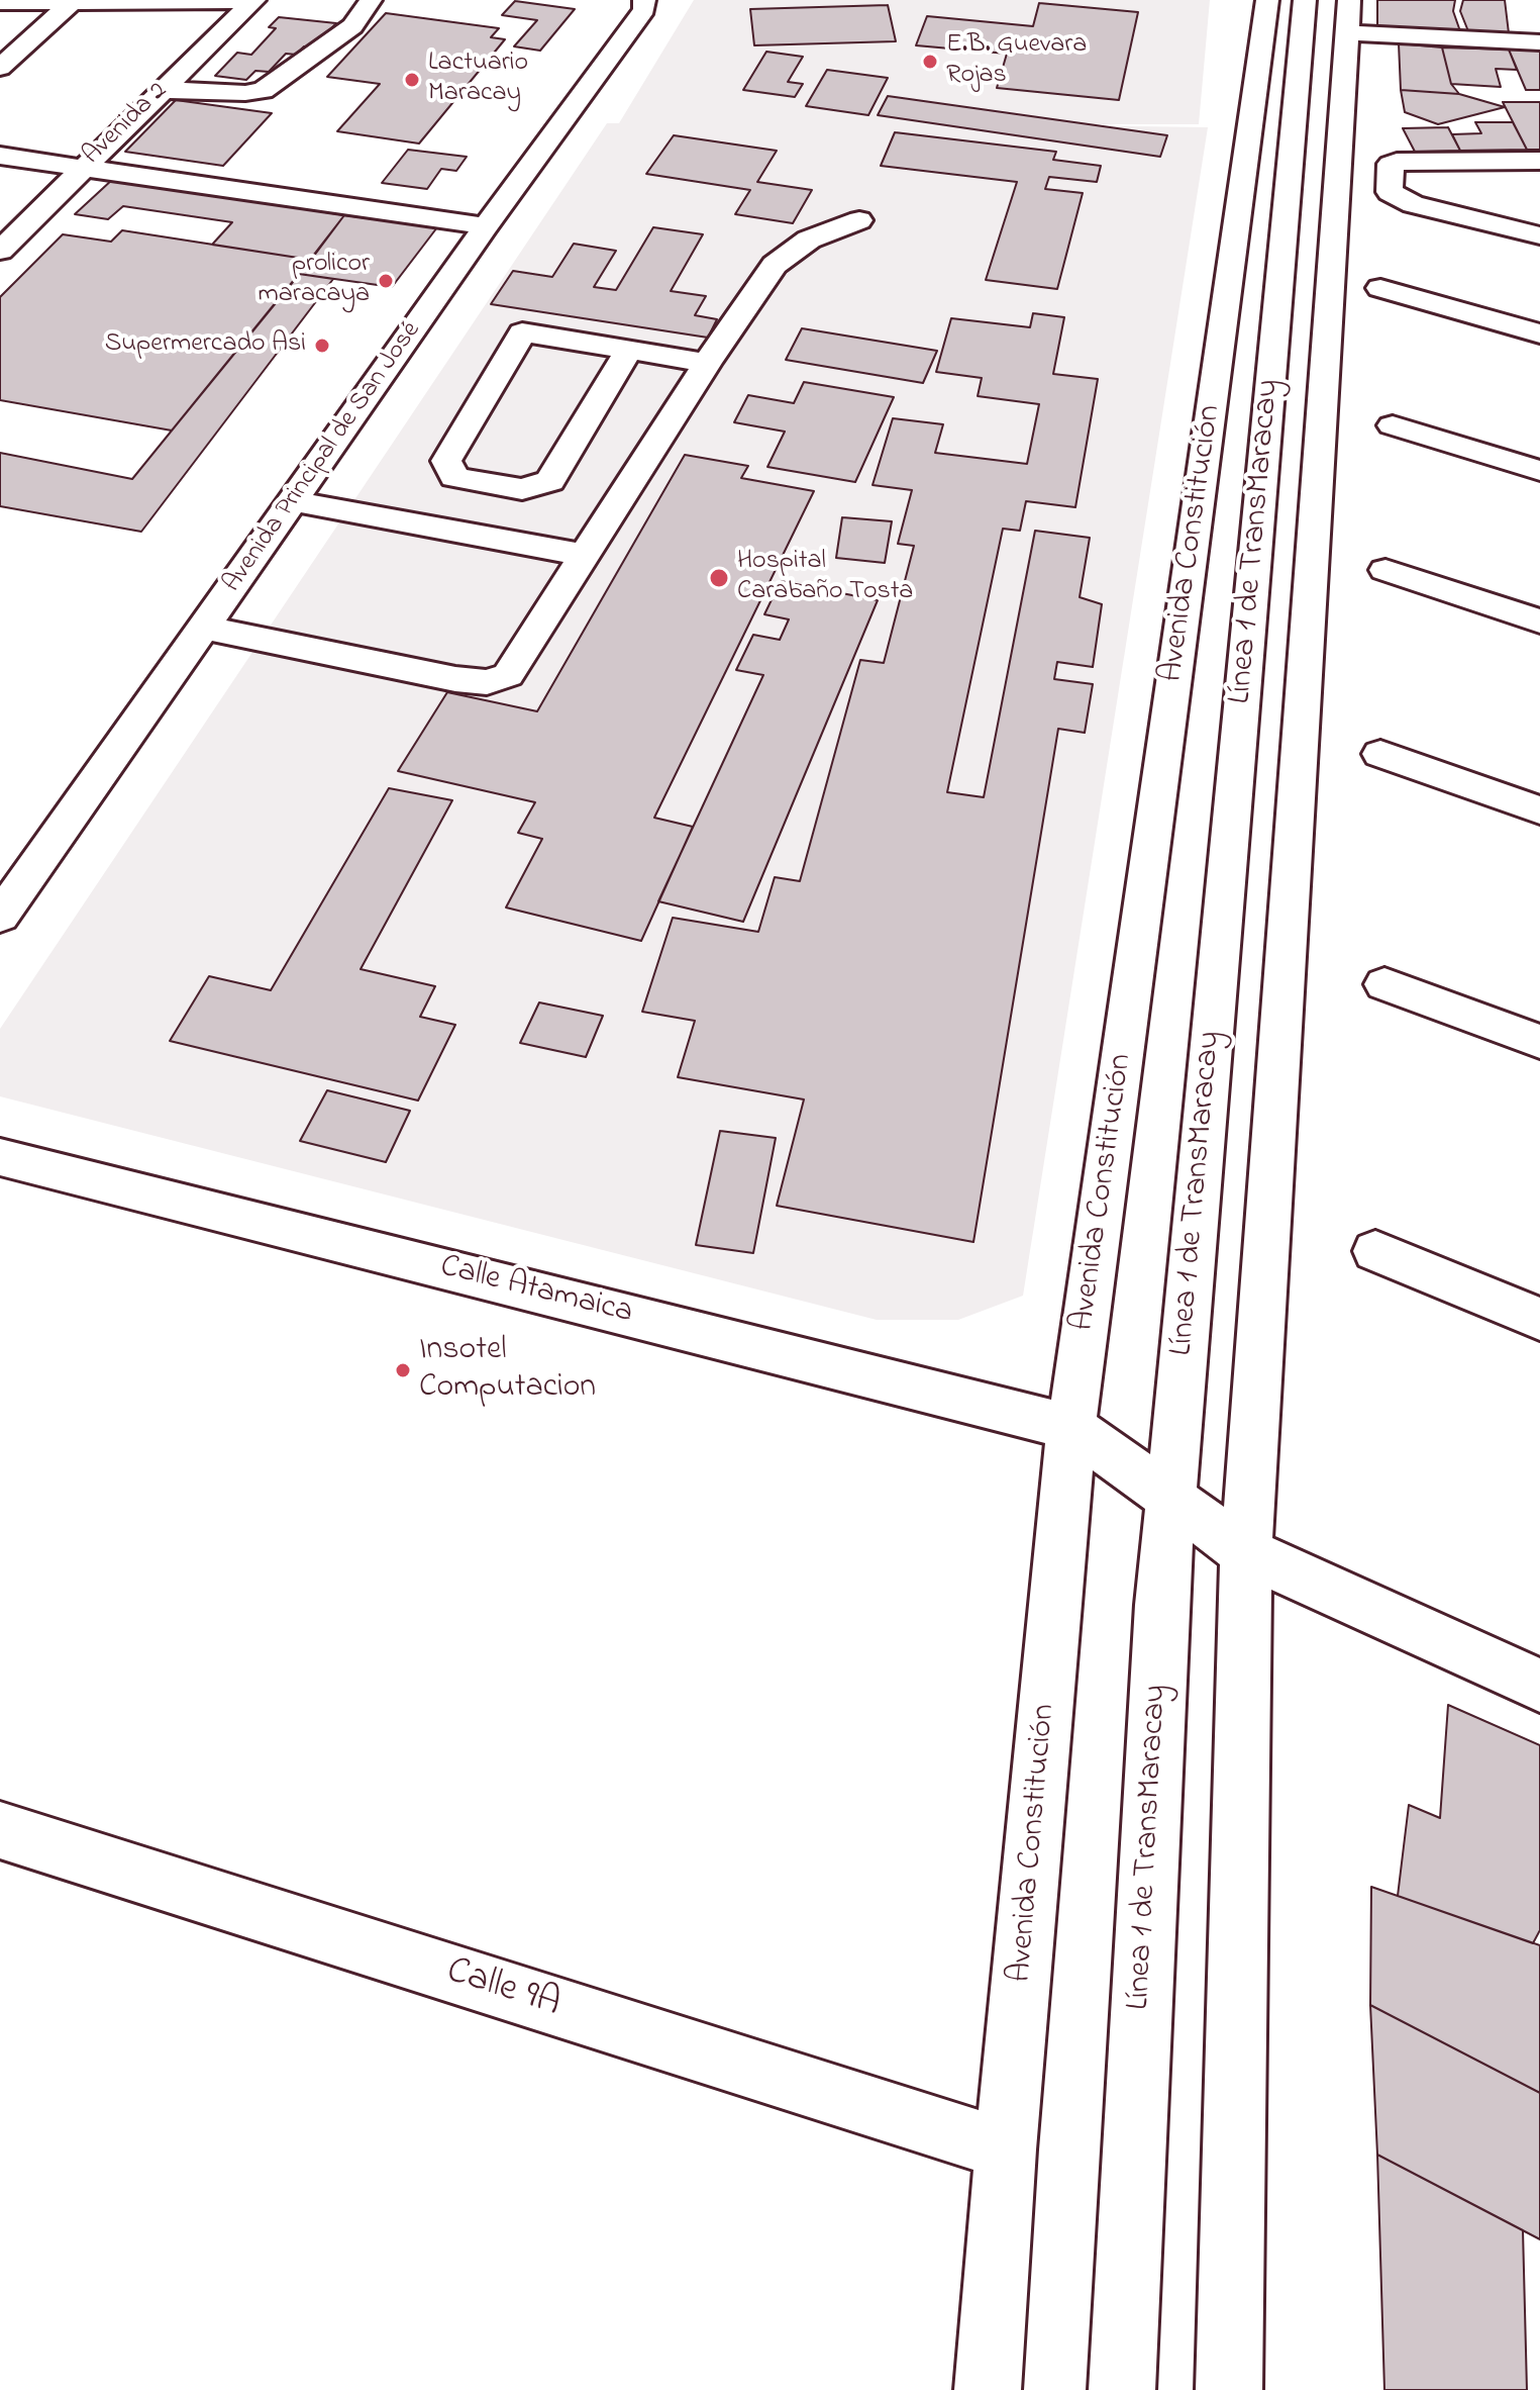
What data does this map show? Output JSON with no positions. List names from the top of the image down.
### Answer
{
  "streets": {
    "street": [
      "Avenida 2",
      "Avenida Principal de San José",
      "Línea 1 de TransMaracay",
      "Avenida Constitución",
      "Calle Atamaica",
      "Calle 9A"
    ]
  },
  "crossings": [
    ["Avenida Constitución", "Calle Atamaica"],
    ["Avenida Constitución", "Calle 9A"]
  ],
  "places": [
    "E.B. Guevara Rojas",
    "Lactuario Maracay",
    "prolicor maracaya",
    "Supermercado Asi",
    "Hospital Carabaño Tosta",
    "Insotel Computacion"
  ]
}
